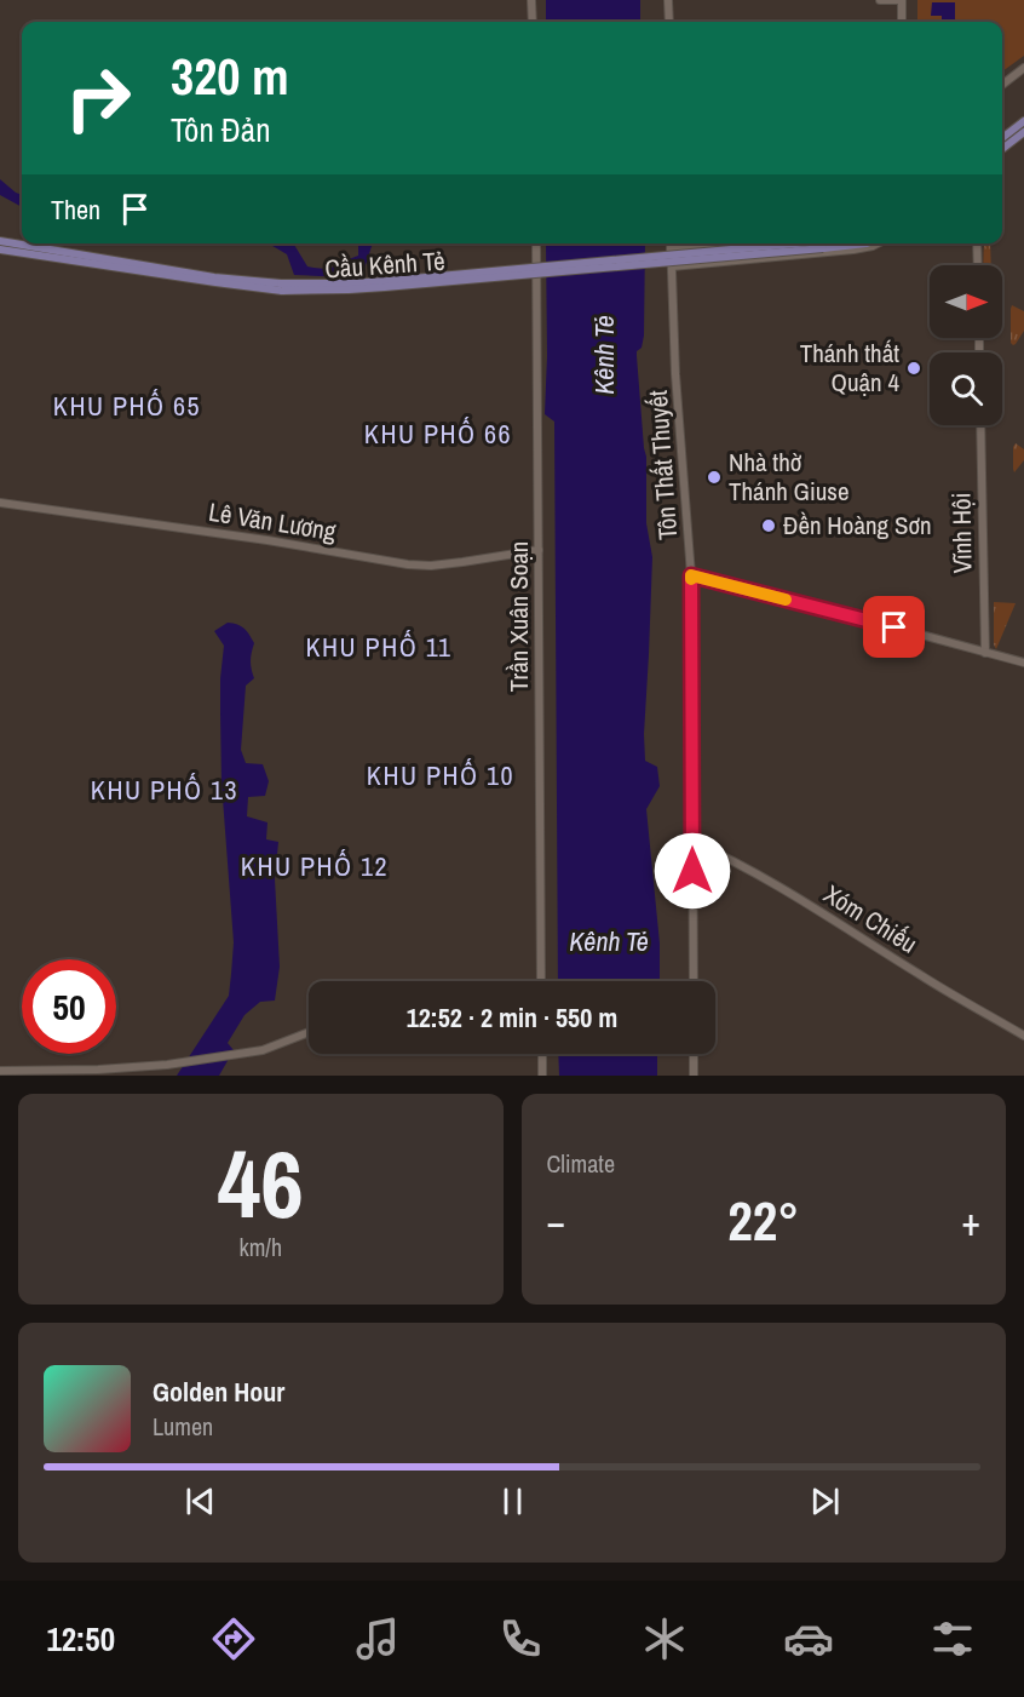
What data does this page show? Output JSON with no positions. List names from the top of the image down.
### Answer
{
  "streets": {
    "main road": ["Cầu Kênh Tẻ"],
    "street": [
      "Tôn Thất Thuyết",
      "Lê Văn Lương",
      "Vĩnh Hội",
      "Trần Xuân Soạn",
      "Xóm Chiếu"
    ]
  },
  "crossings": [
    ["Tôn Thất Thuyết", "Xóm Chiếu"],
    ["Lê Văn Lương", "Trần Xuân Soạn"]
  ],
  "districts": [
    "KHU PHỐ 65",
    "KHU PHỐ 66",
    "KHU PHỐ 11",
    "KHU PHỐ 10",
    "KHU PHỐ 13",
    "KHU PHỐ 12"
  ],
  "water": ["Kênh Tẻ"],
  "places": ["Thánh thất Quận 4", "Nhà thờ Thánh Giuse", "Đền Hoàng Sơn"],
  "north": "right",
  "page": {
    "turn": ["320 m", "Tôn Đản"],
    "then": "Then",
    "limit": "50",
    "trip": "12:52 · 2 min · 550 m",
    "tile": [
      ["46", "km/h"],
      "Climate"
    ],
    "heat": ["−", "22°", "+"],
    "song": ["Golden Hour", "Lumen"],
    "tabs": "12:50"
  }
}
